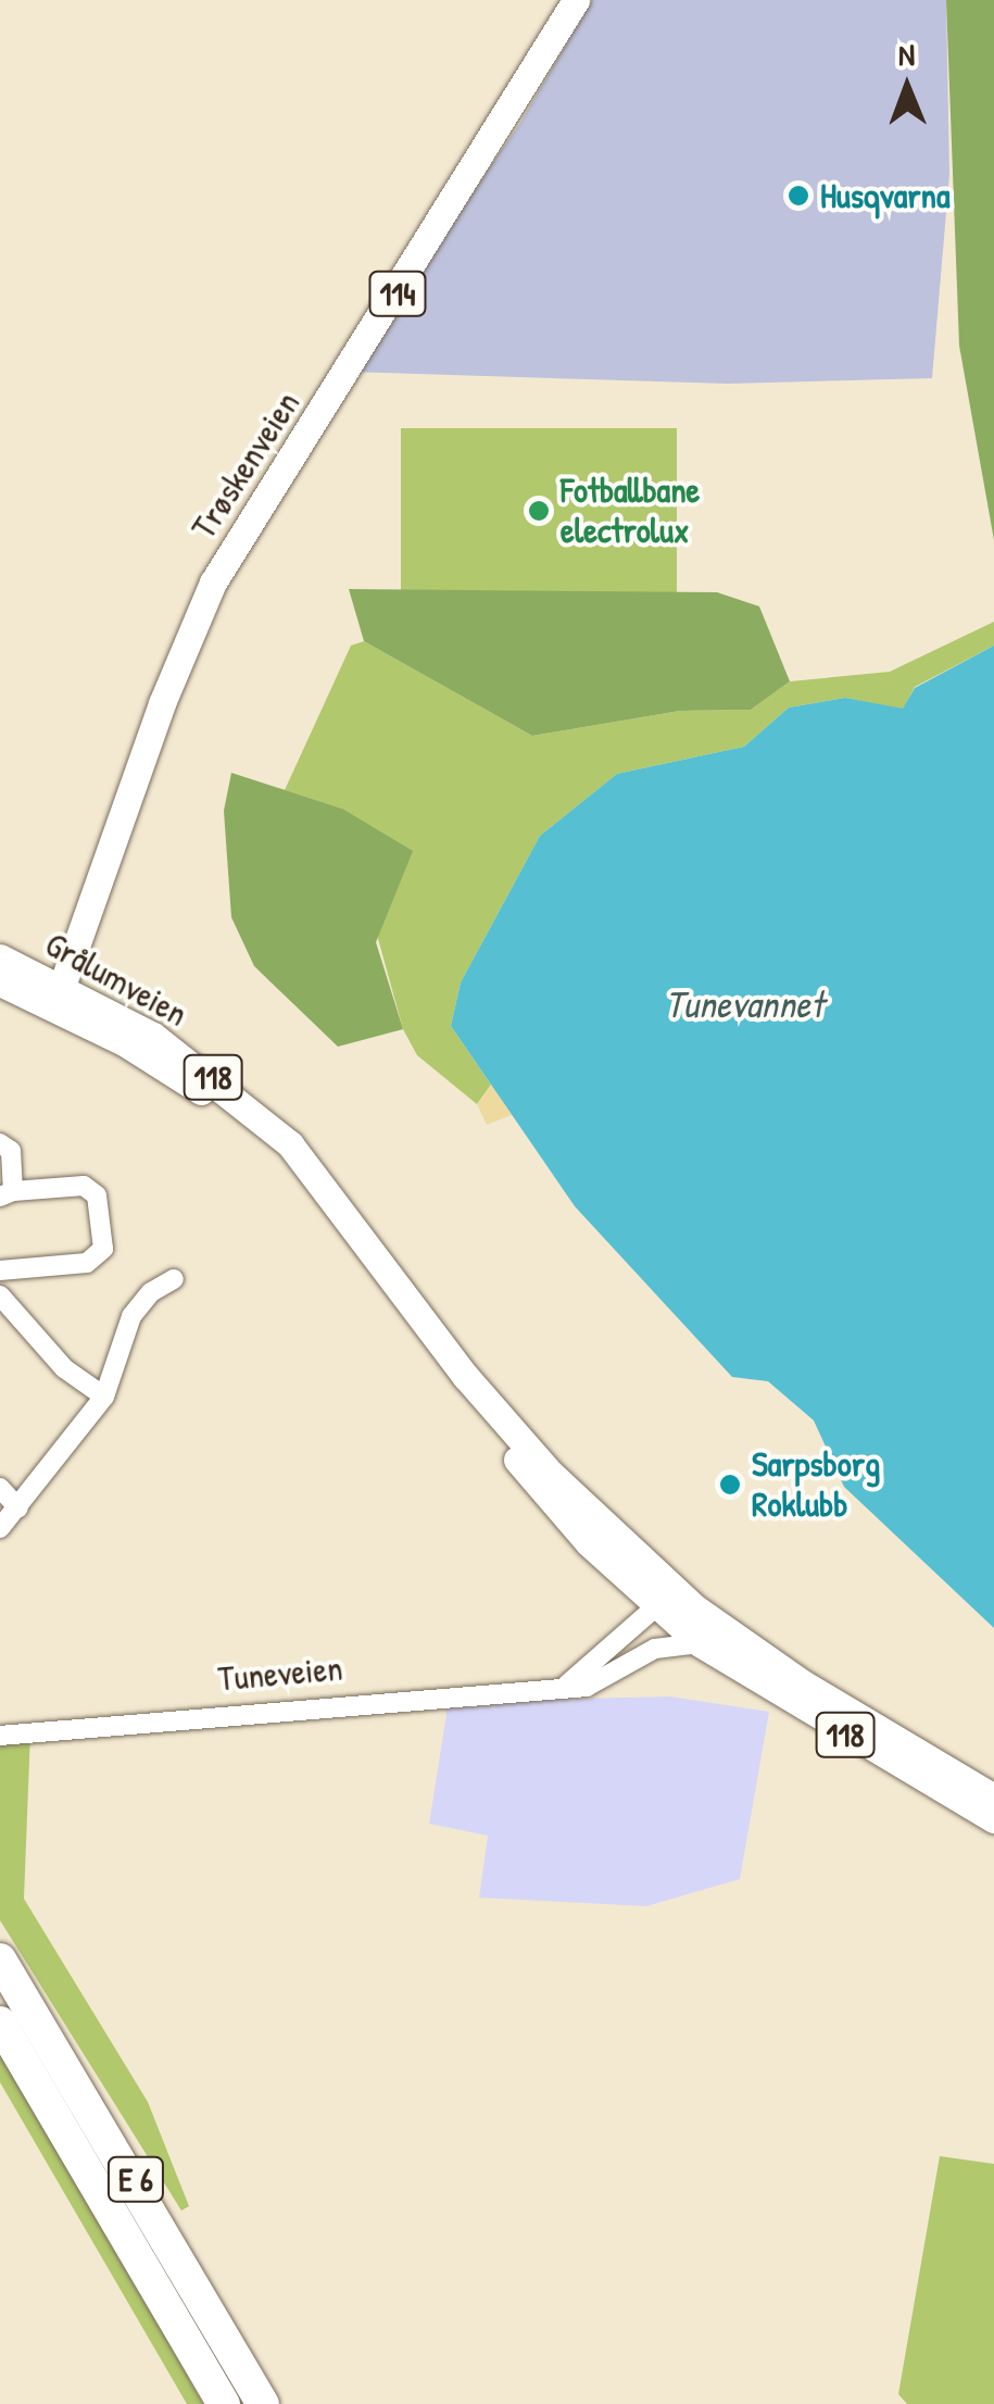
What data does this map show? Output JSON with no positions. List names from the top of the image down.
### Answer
{
  "streets": {
    "highway": ["E 6"],
    "main road": [
      "114",
      "Trøskenveien",
      "Grålumveien",
      "118"
    ],
    "street": ["Tuneveien"]
  },
  "crossings": [
    ["Trøskenveien", "Grålumveien"],
    ["Grålumveien", "118"],
    ["118", "Tuneveien"]
  ],
  "water": ["Tunevannet"],
  "places": ["Husqvarna", "Fotballbane electrolux", "Sarpsborg Roklubb"],
  "north": "top"
}
